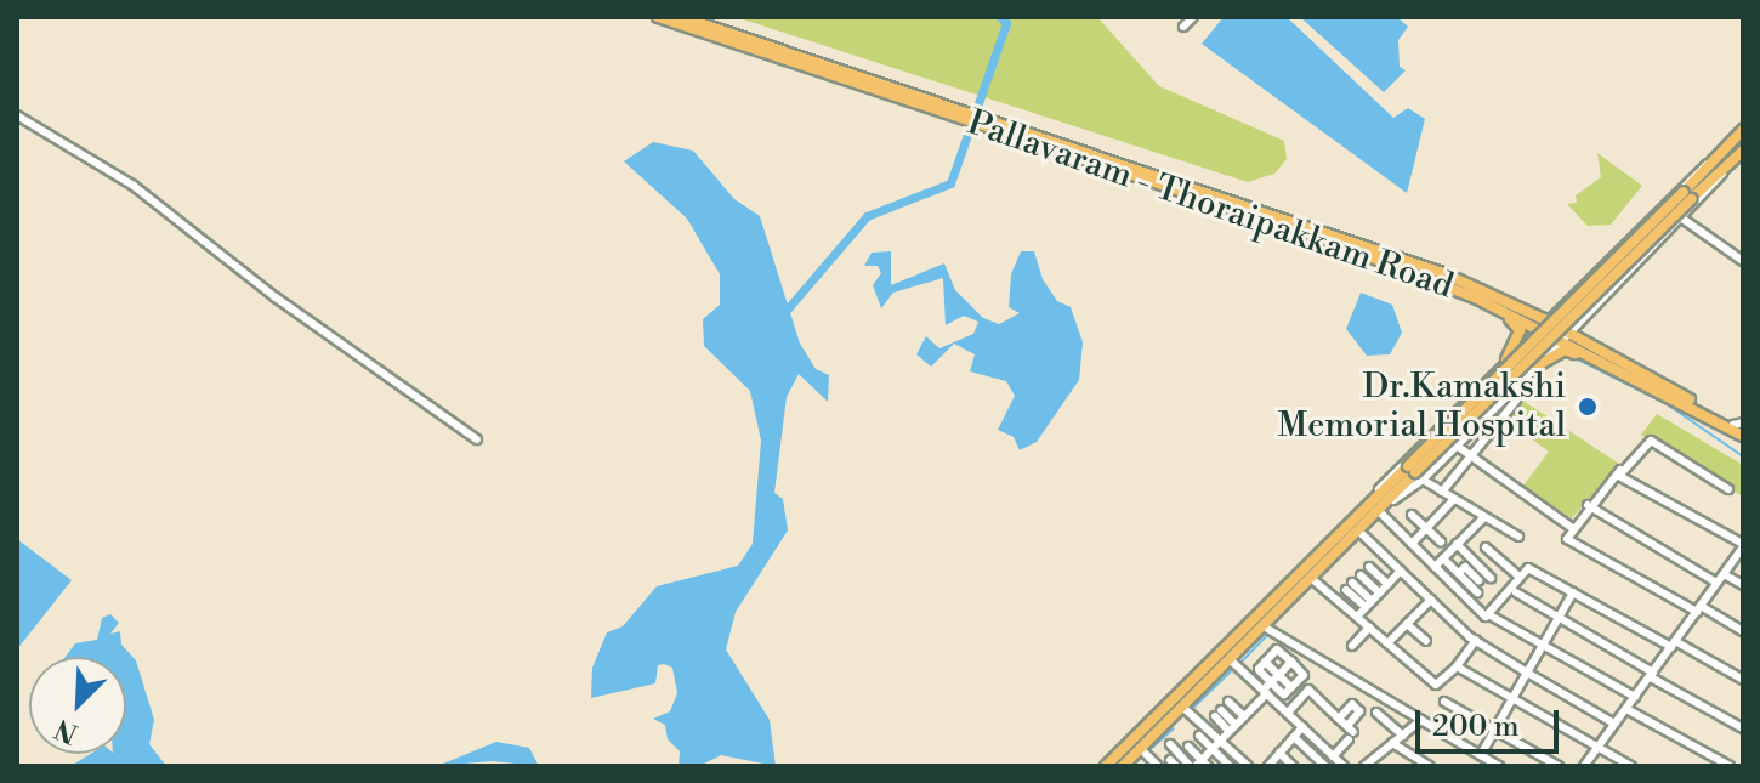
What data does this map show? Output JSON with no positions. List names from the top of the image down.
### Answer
{
  "streets": {
    "main road": ["Pallavaram - Thoraipakkam Road"]
  },
  "places": ["Dr.Kamakshi Memorial Hospital"],
  "scale_bar": "200 m",
  "north": "bottom left"
}
